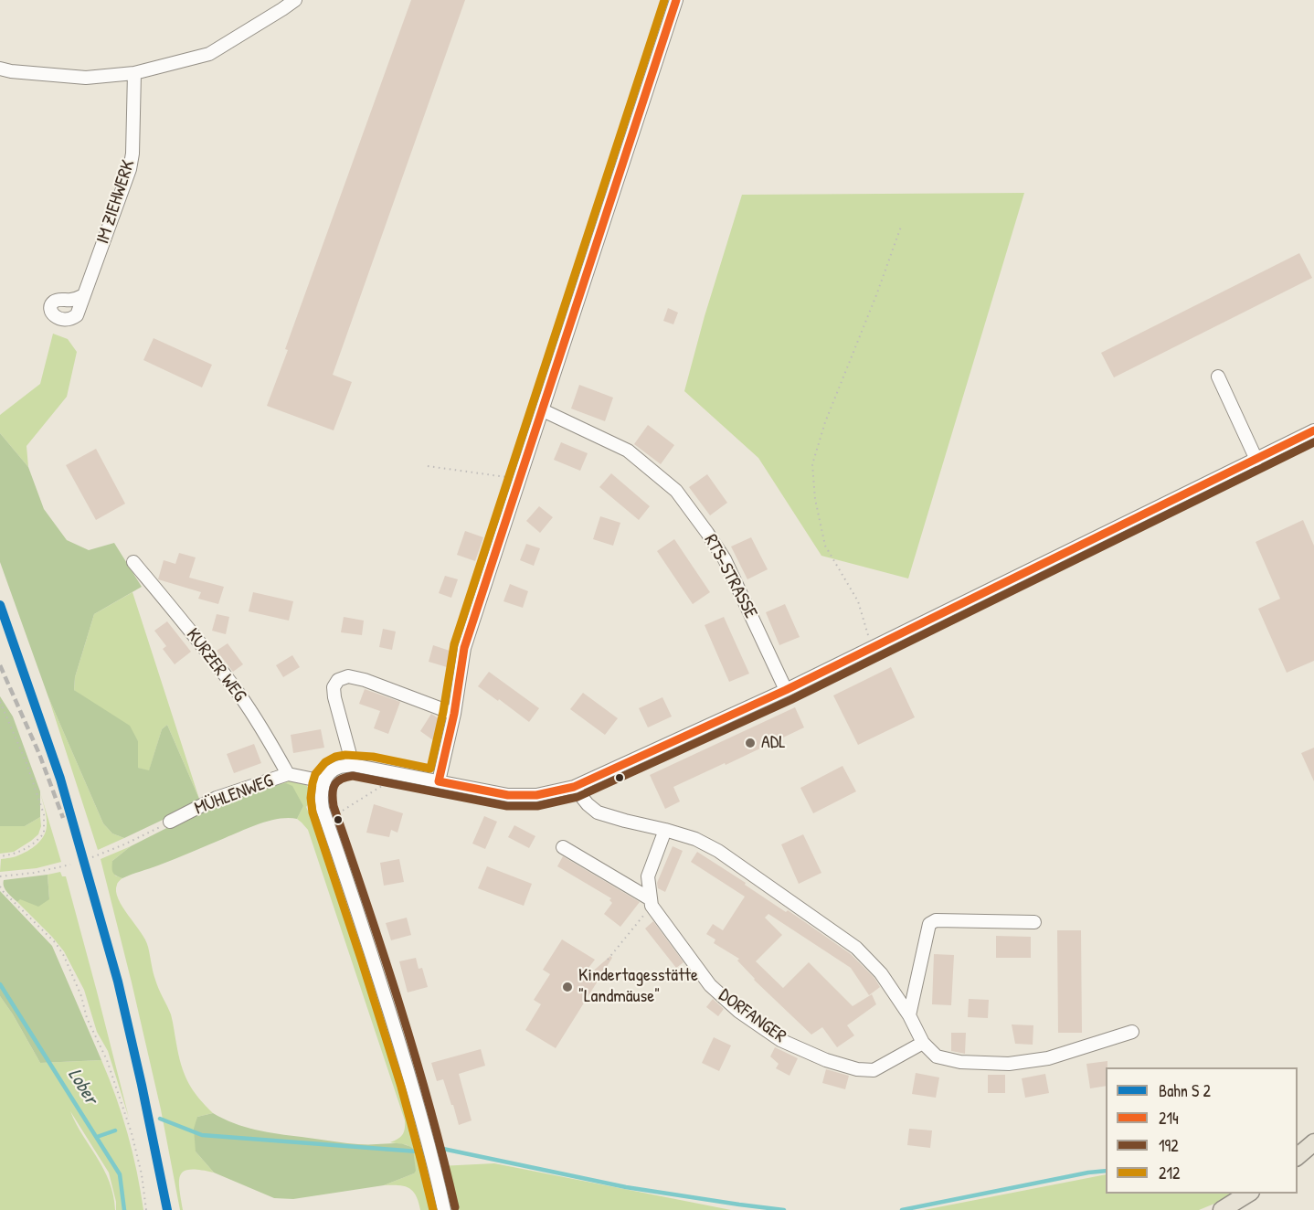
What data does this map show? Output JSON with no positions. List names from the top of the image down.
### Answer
{
  "streets": {
    "street": [
      "IM ZIEHWERK",
      "RTS-STRASSE",
      "KURZER WEG",
      "MÜHLENWEG",
      "DORFANGER"
    ]
  },
  "crossings": [
    ["KURZER WEG", "MÜHLENWEG"]
  ],
  "water": ["Lober"],
  "places": ["ADL", "Kindertagesstätte \"Landmäuse\""],
  "lines": ["transit line 214", "transit line 212", "transit line 192"],
  "legend": [
    "Bahn S 2",
    "214",
    "192",
    "212"
  ]
}
